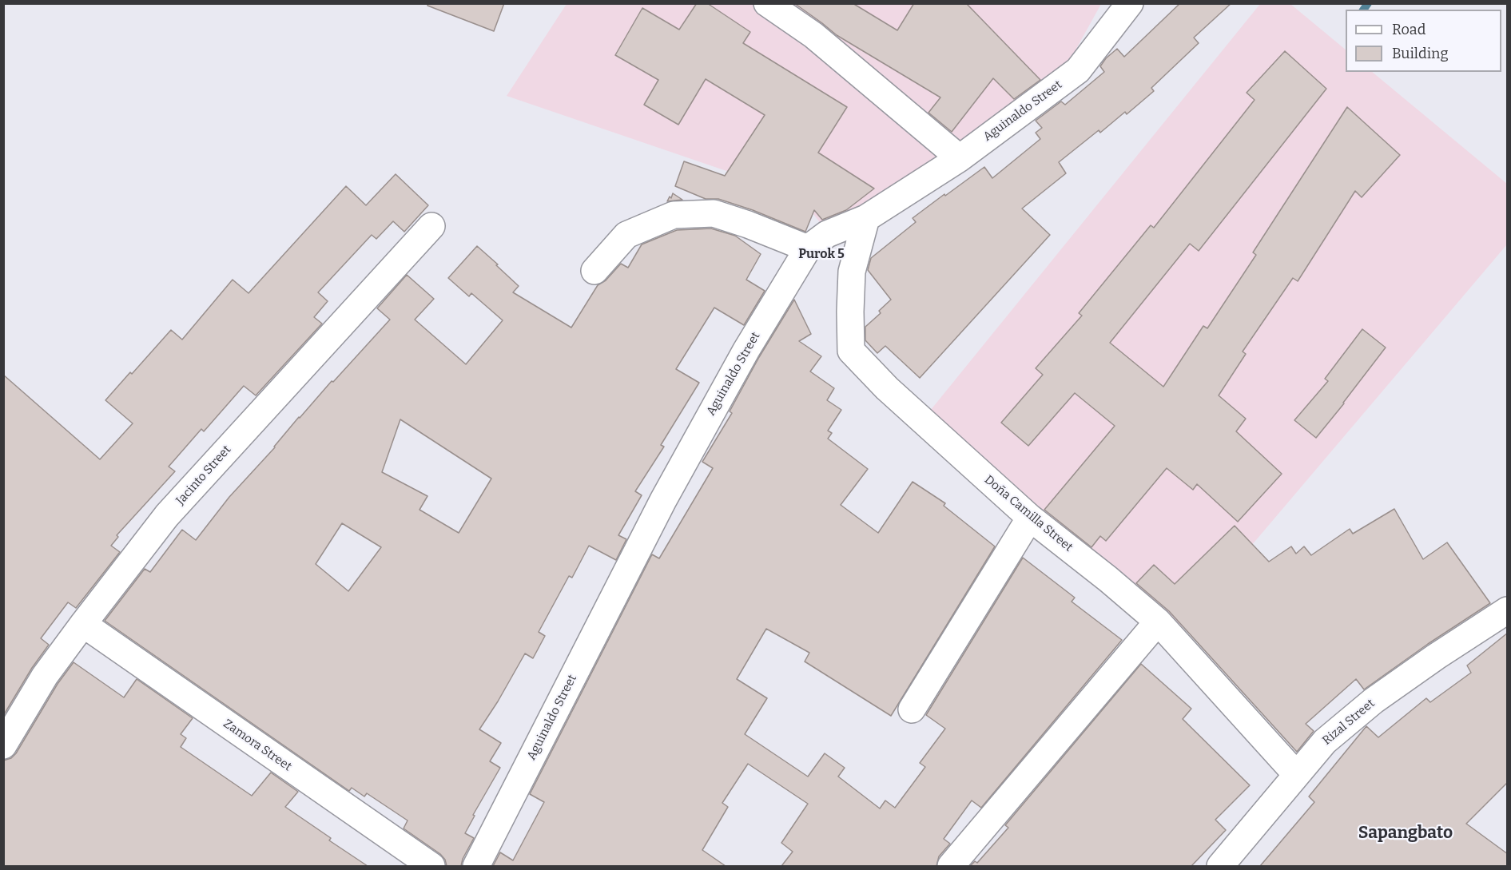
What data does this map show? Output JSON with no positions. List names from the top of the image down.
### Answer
{
  "streets": {
    "street": [
      "Aguinaldo Street",
      "Jacinto Street",
      "Doña Camilla Street",
      "Rizal Street",
      "Zamora Street"
    ]
  },
  "crossings": [
    ["Aguinaldo Street", "Doña Camilla Street"],
    ["Jacinto Street", "Zamora Street"],
    ["Doña Camilla Street", "Rizal Street"]
  ],
  "districts": ["Purok 5", "Sapangbato"],
  "legend": ["Road", "Building"]
}
